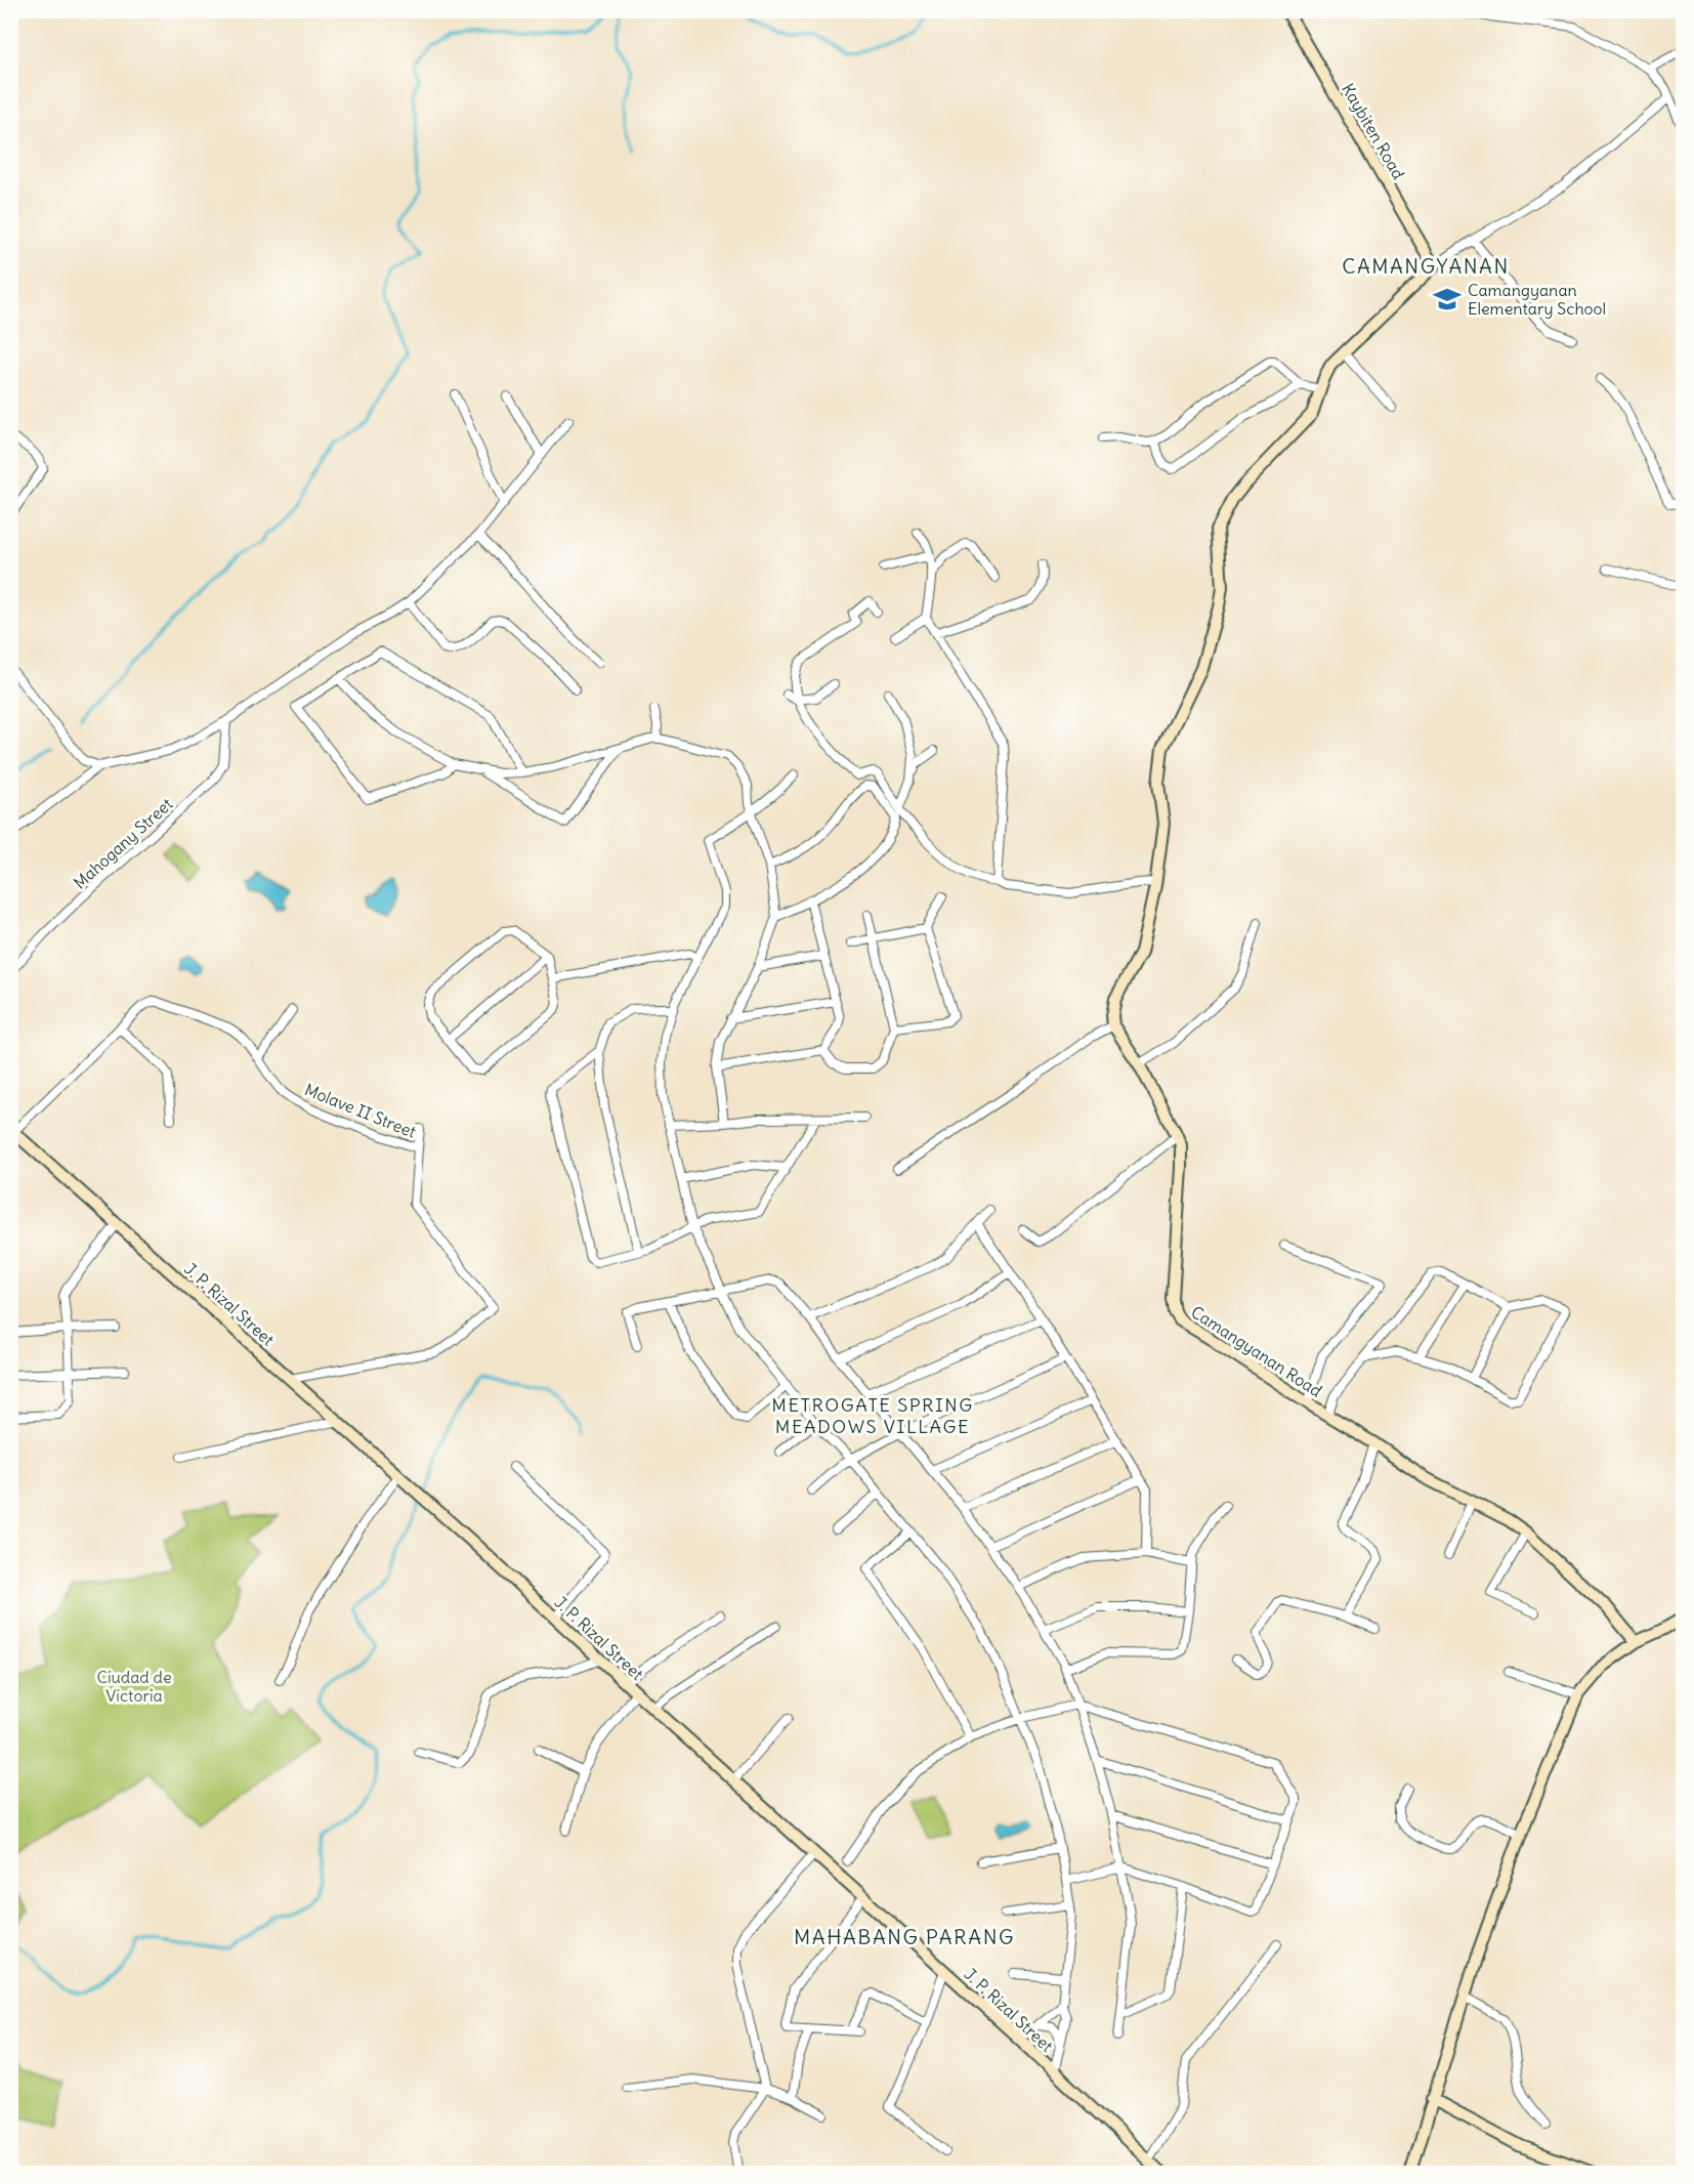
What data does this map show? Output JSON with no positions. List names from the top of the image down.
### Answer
{
  "streets": {
    "street": [
      "Kaybiten Road",
      "Mahogany Street",
      "Molave II Street",
      "J. P. Rizal Street",
      "Camangyanan Road"
    ]
  },
  "crossings": [
    ["Molave II Street", "J. P. Rizal Street"]
  ],
  "districts": ["CAMANGYANAN", "METROGATE SPRING MEADOWS VILLAGE", "MAHABANG PARANG"],
  "parks": ["Ciudad de Victoria"],
  "places": {
    "school or university": ["Camangyanan Elementary School"]
  }
}
